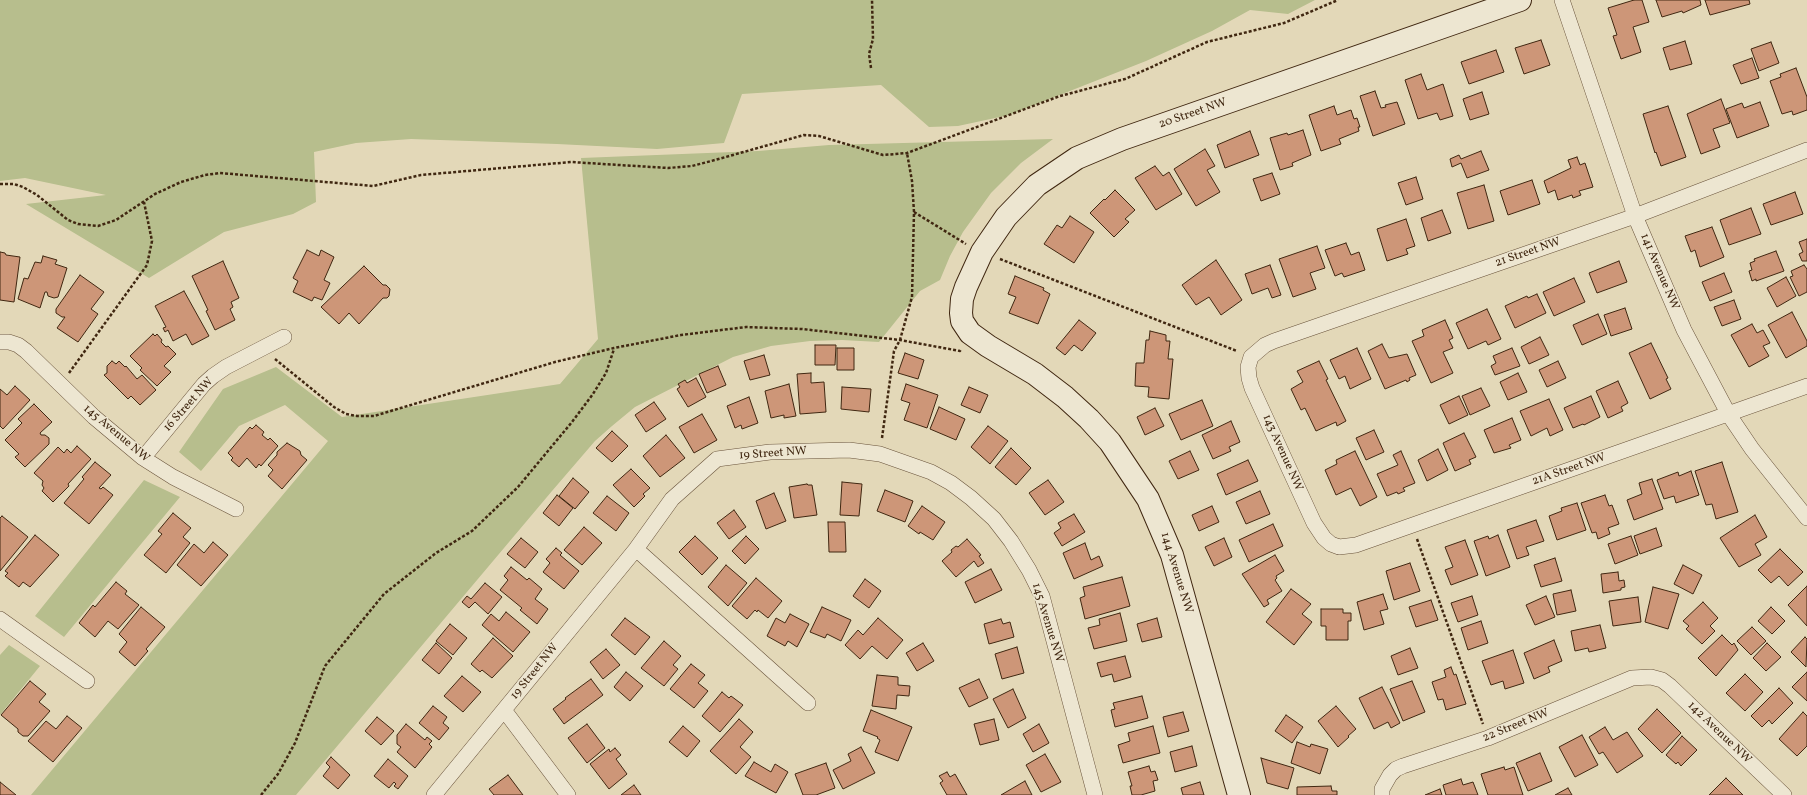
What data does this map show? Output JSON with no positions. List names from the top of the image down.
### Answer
{
  "streets": {
    "street": [
      "20 Street NW",
      "21 Street NW",
      "141 Avenue NW",
      "16 Street NW",
      "145 Avenue NW",
      "143 Avenue NW",
      "19 Street NW",
      "21A Street NW",
      "144 Avenue NW",
      "22 Street NW",
      "142 Avenue NW"
    ]
  },
  "crossings": [
    ["20 Street NW", "144 Avenue NW"],
    ["21 Street NW", "141 Avenue NW"],
    ["21 Street NW", "143 Avenue NW"],
    ["141 Avenue NW", "21A Street NW"],
    ["16 Street NW", "145 Avenue NW"],
    ["145 Avenue NW", "19 Street NW"],
    ["143 Avenue NW", "21A Street NW"],
    ["22 Street NW", "142 Avenue NW"]
  ]
}
